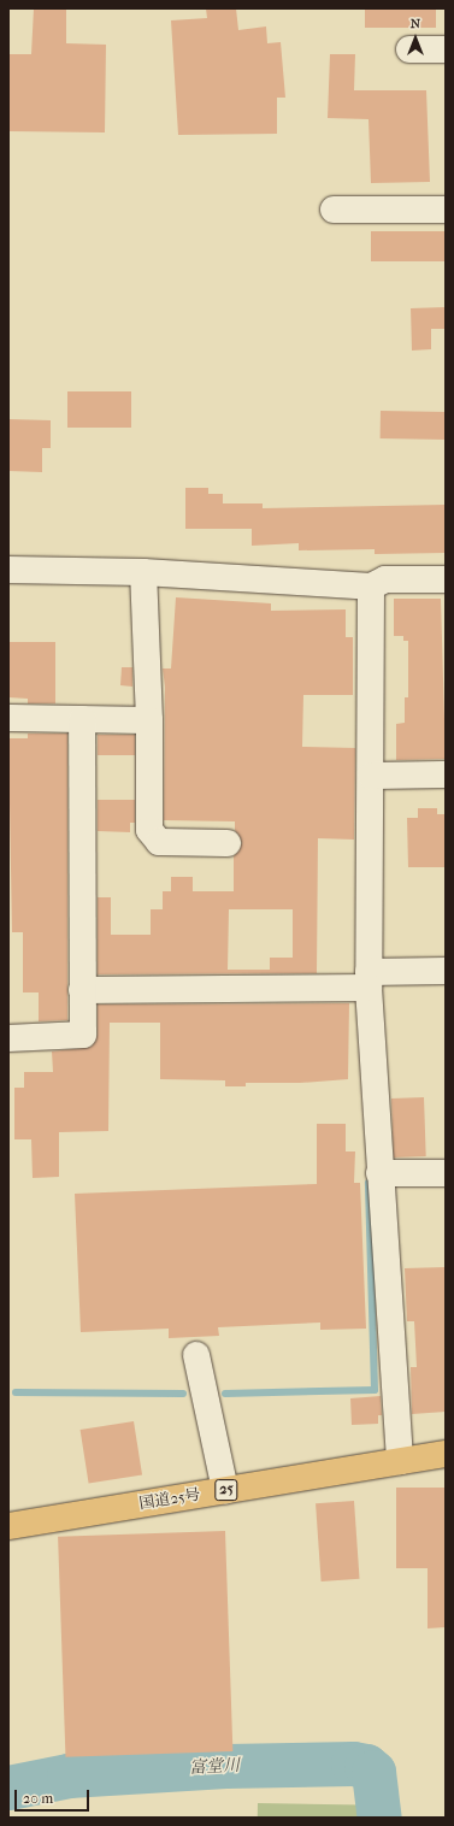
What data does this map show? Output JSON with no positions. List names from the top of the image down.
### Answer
{
  "streets": {
    "highway": ["25", "国道25号"]
  },
  "water": ["富堂川"],
  "scale_bar": "20 m",
  "north": "top"
}
